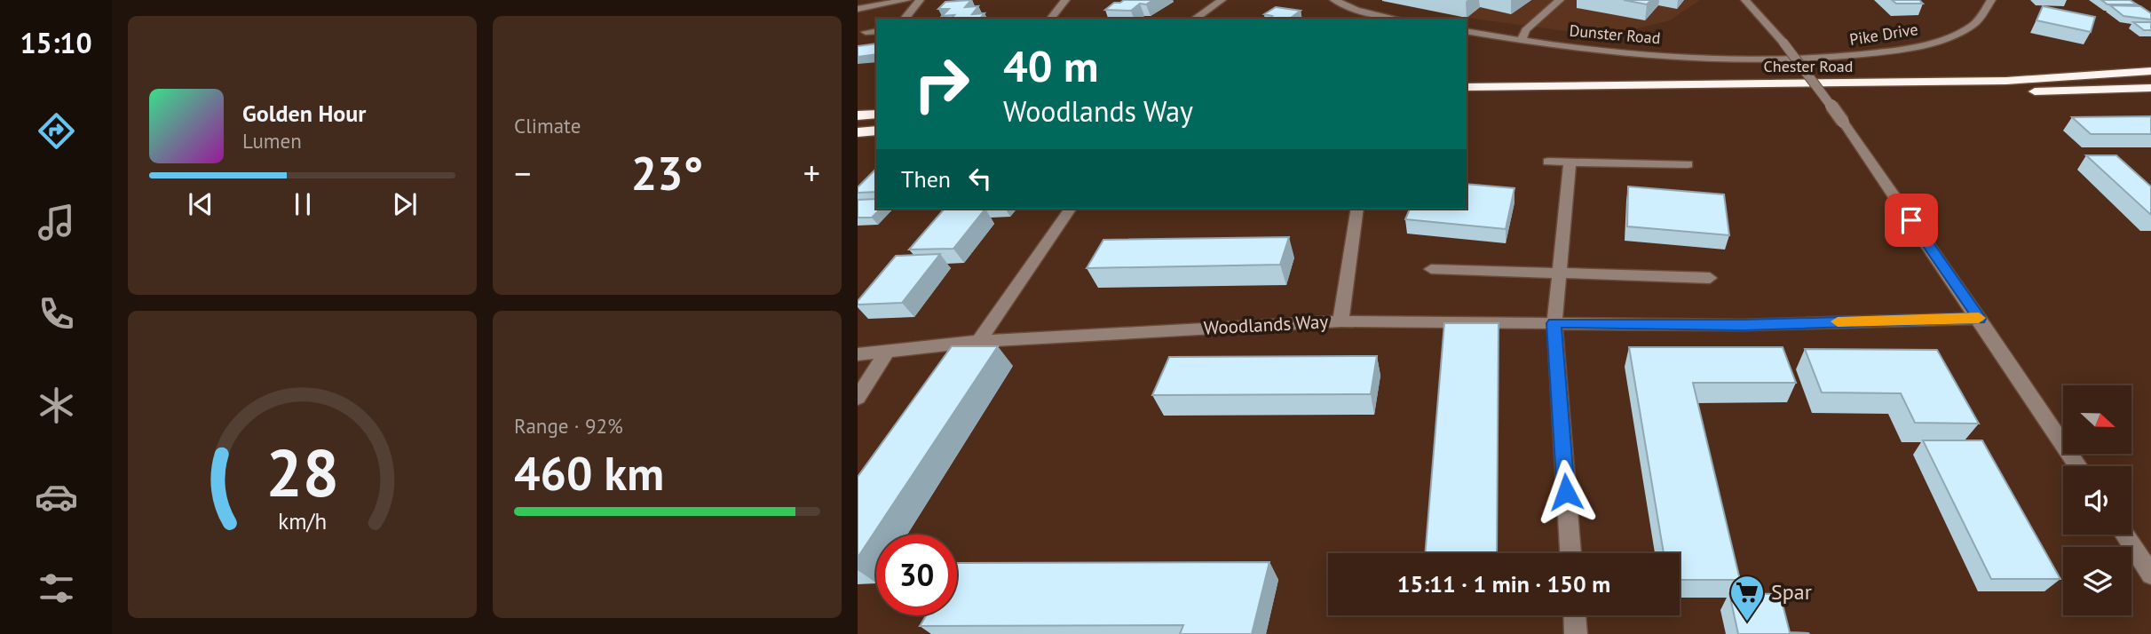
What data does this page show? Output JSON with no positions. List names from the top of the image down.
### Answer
{
  "streets": {
    "highway": ["Chester Road"],
    "street": ["Dunster Road", "Pike Drive", "Woodlands Way"]
  },
  "crossings": [
    ["Dunster Road", "Pike Drive"]
  ],
  "places": {
    "supermarket": ["Spar"]
  },
  "north": "right",
  "page": {
    "tabs": "15:10",
    "tile": [
      "Climate",
      ["Range · 92%", "460 km"]
    ],
    "turn": ["40 m", "Woodlands Way"],
    "song": ["Golden Hour", "Lumen"],
    "heat": ["−", "23°", "+"],
    "then": "Then",
    "limit": "30",
    "trip": "15:11 · 1 min · 150 m",
    "gauge": ["28", "km/h"]
  }
}
